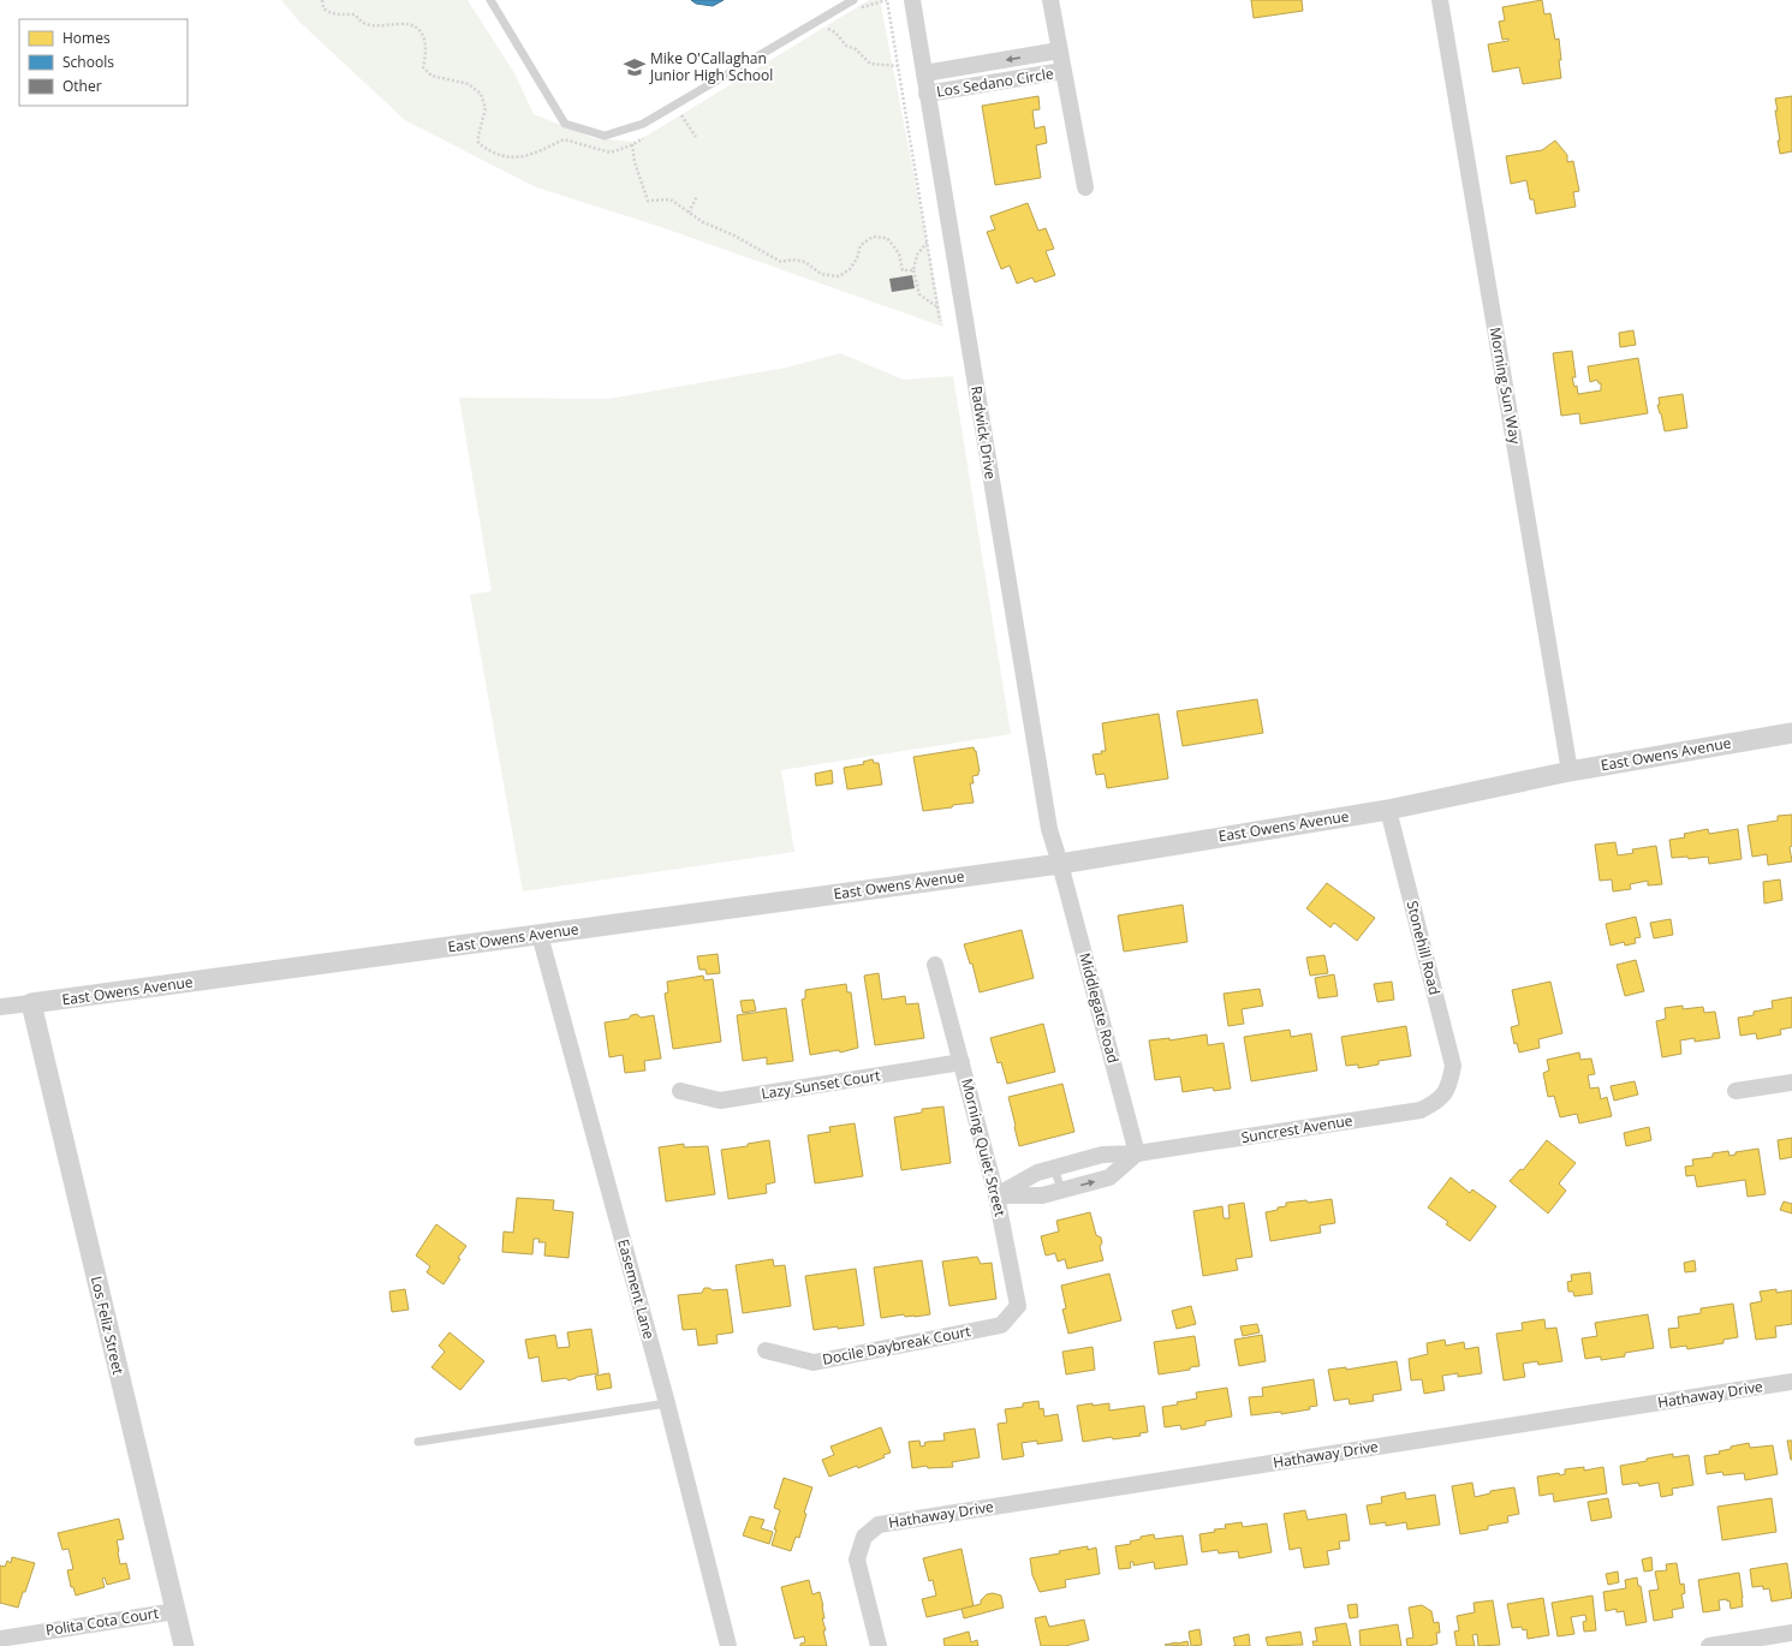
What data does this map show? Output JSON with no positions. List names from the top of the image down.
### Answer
{
  "streets": {
    "street": [
      "Los Sedano Circle",
      "Morning Sun Way",
      "Radwick Drive",
      "East Owens Avenue",
      "Stonehill Road",
      "Middlegate Road",
      "Lazy Sunset Court",
      "Suncrest Avenue",
      "Morning Quiet Street",
      "Easement Lane",
      "Los Feliz Street",
      "Docile Daybreak Court",
      "Hathaway Drive",
      "Polita Cota Court"
    ]
  },
  "crossings": [
    ["Los Sedano Circle", "Radwick Drive"],
    ["Morning Sun Way", "East Owens Avenue"],
    ["Radwick Drive", "East Owens Avenue"],
    ["Radwick Drive", "Middlegate Road"],
    ["East Owens Avenue", "Stonehill Road"],
    ["East Owens Avenue", "Middlegate Road"],
    ["East Owens Avenue", "Easement Lane"],
    ["East Owens Avenue", "Los Feliz Street"],
    ["Stonehill Road", "Suncrest Avenue"],
    ["Middlegate Road", "Suncrest Avenue"],
    ["Lazy Sunset Court", "Morning Quiet Street"],
    ["Suncrest Avenue", "Morning Quiet Street"],
    ["Morning Quiet Street", "Docile Daybreak Court"],
    ["Los Feliz Street", "Polita Cota Court"]
  ],
  "places": {
    "school or university": ["Mike O'Callaghan Junior High School"]
  },
  "legend": ["Homes", "Schools", "Other"]
}
